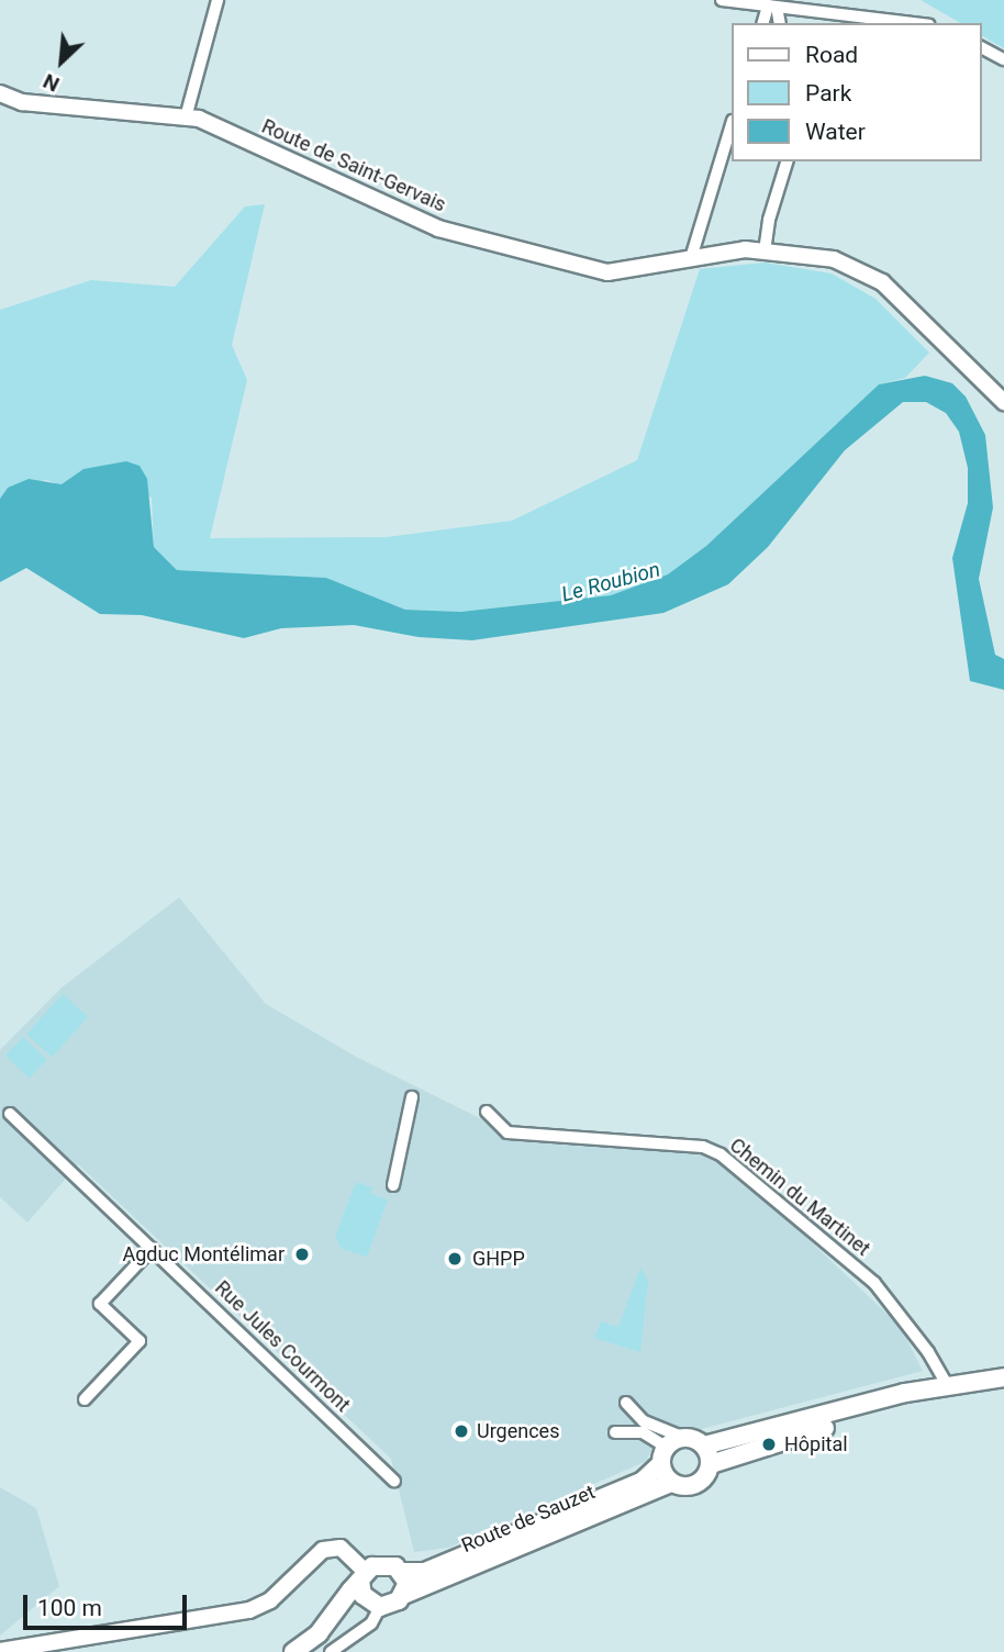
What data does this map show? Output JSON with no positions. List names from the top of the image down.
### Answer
{
  "streets": {
    "main road": ["Route de Sauzet"],
    "street": ["Route de Saint-Gervais", "Chemin du Martinet", "Rue Jules Courmont"]
  },
  "water": ["Le Roubion"],
  "places": [
    "Agduc Montélimar",
    "GHPP",
    "Urgences",
    "Hôpital"
  ],
  "legend": ["Road", "Park", "Water"],
  "scale_bar": "100 m",
  "north": "bottom left"
}
